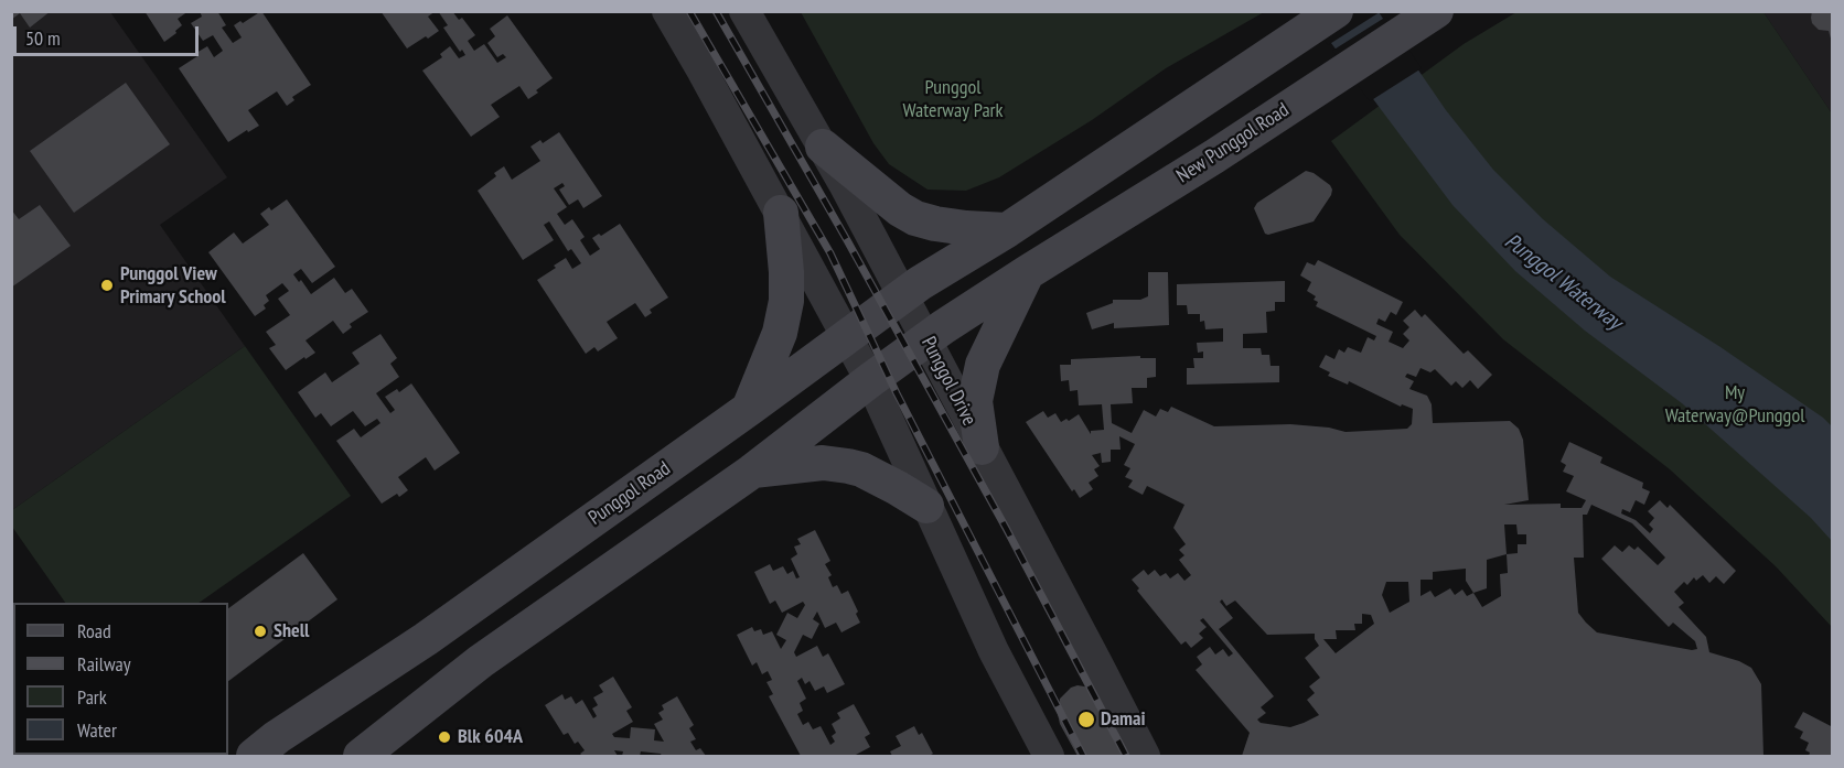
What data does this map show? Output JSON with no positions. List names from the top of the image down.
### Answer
{
  "streets": {
    "main road": ["New Punggol Road", "Punggol Road"],
    "street": ["Punggol Drive"]
  },
  "crossings": [
    ["Punggol Drive", "Punggol Road"]
  ],
  "water": ["Punggol Waterway"],
  "parks": ["Punggol Waterway Park", "My Waterway@Punggol"],
  "places": [
    "Punggol View Primary School",
    "Shell",
    "Damai",
    "Blk 604A"
  ],
  "legend": [
    "Road",
    "Railway",
    "Park",
    "Water"
  ],
  "scale_bar": "50 m"
}
